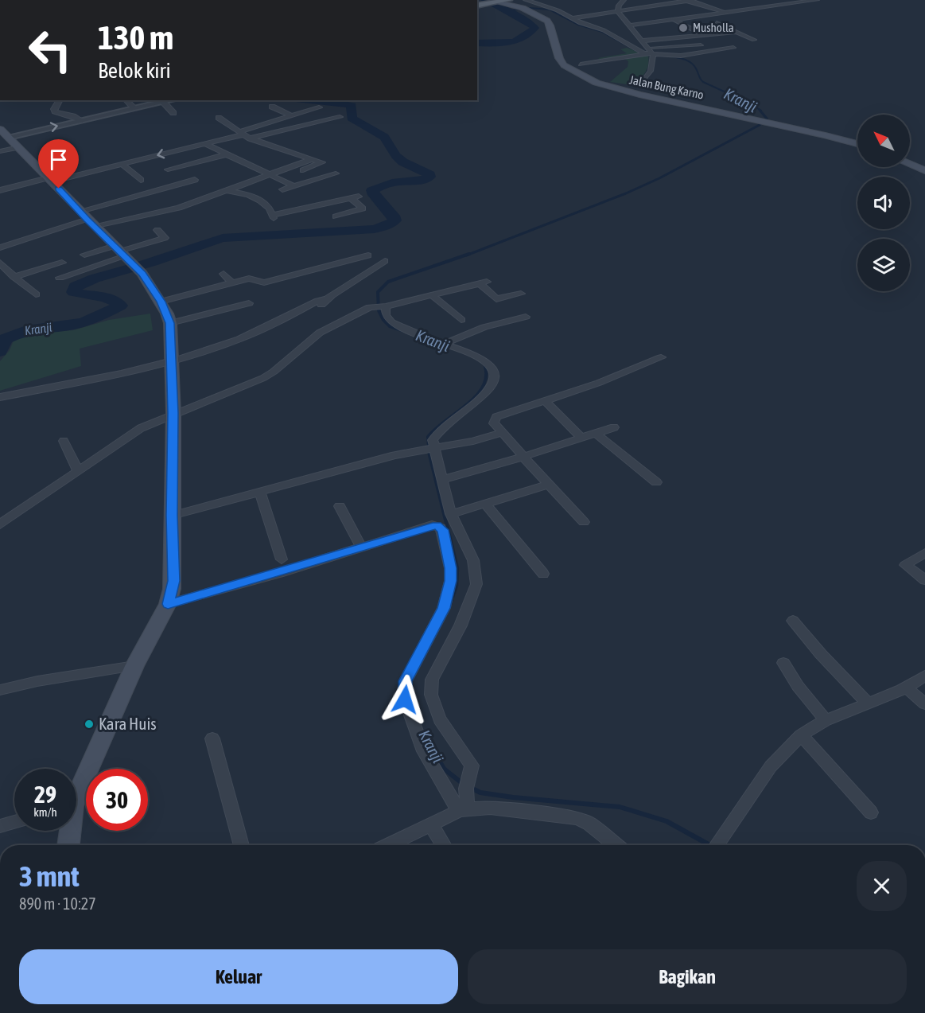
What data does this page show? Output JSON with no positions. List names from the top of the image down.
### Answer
{
  "streets": {
    "main road": ["Jalan Bung Karno"]
  },
  "water": ["Kranji"],
  "places": ["Musholla", "Kara Huis"],
  "north": "top left",
  "page": {
    "turn": ["130 m", "Belok kiri"],
    "speed": "29 km/h",
    "limit": "30",
    "heading": ["3 mnt", "890 m · 10:27"],
    "buttons": ["Keluar", "Bagikan"]
  }
}
